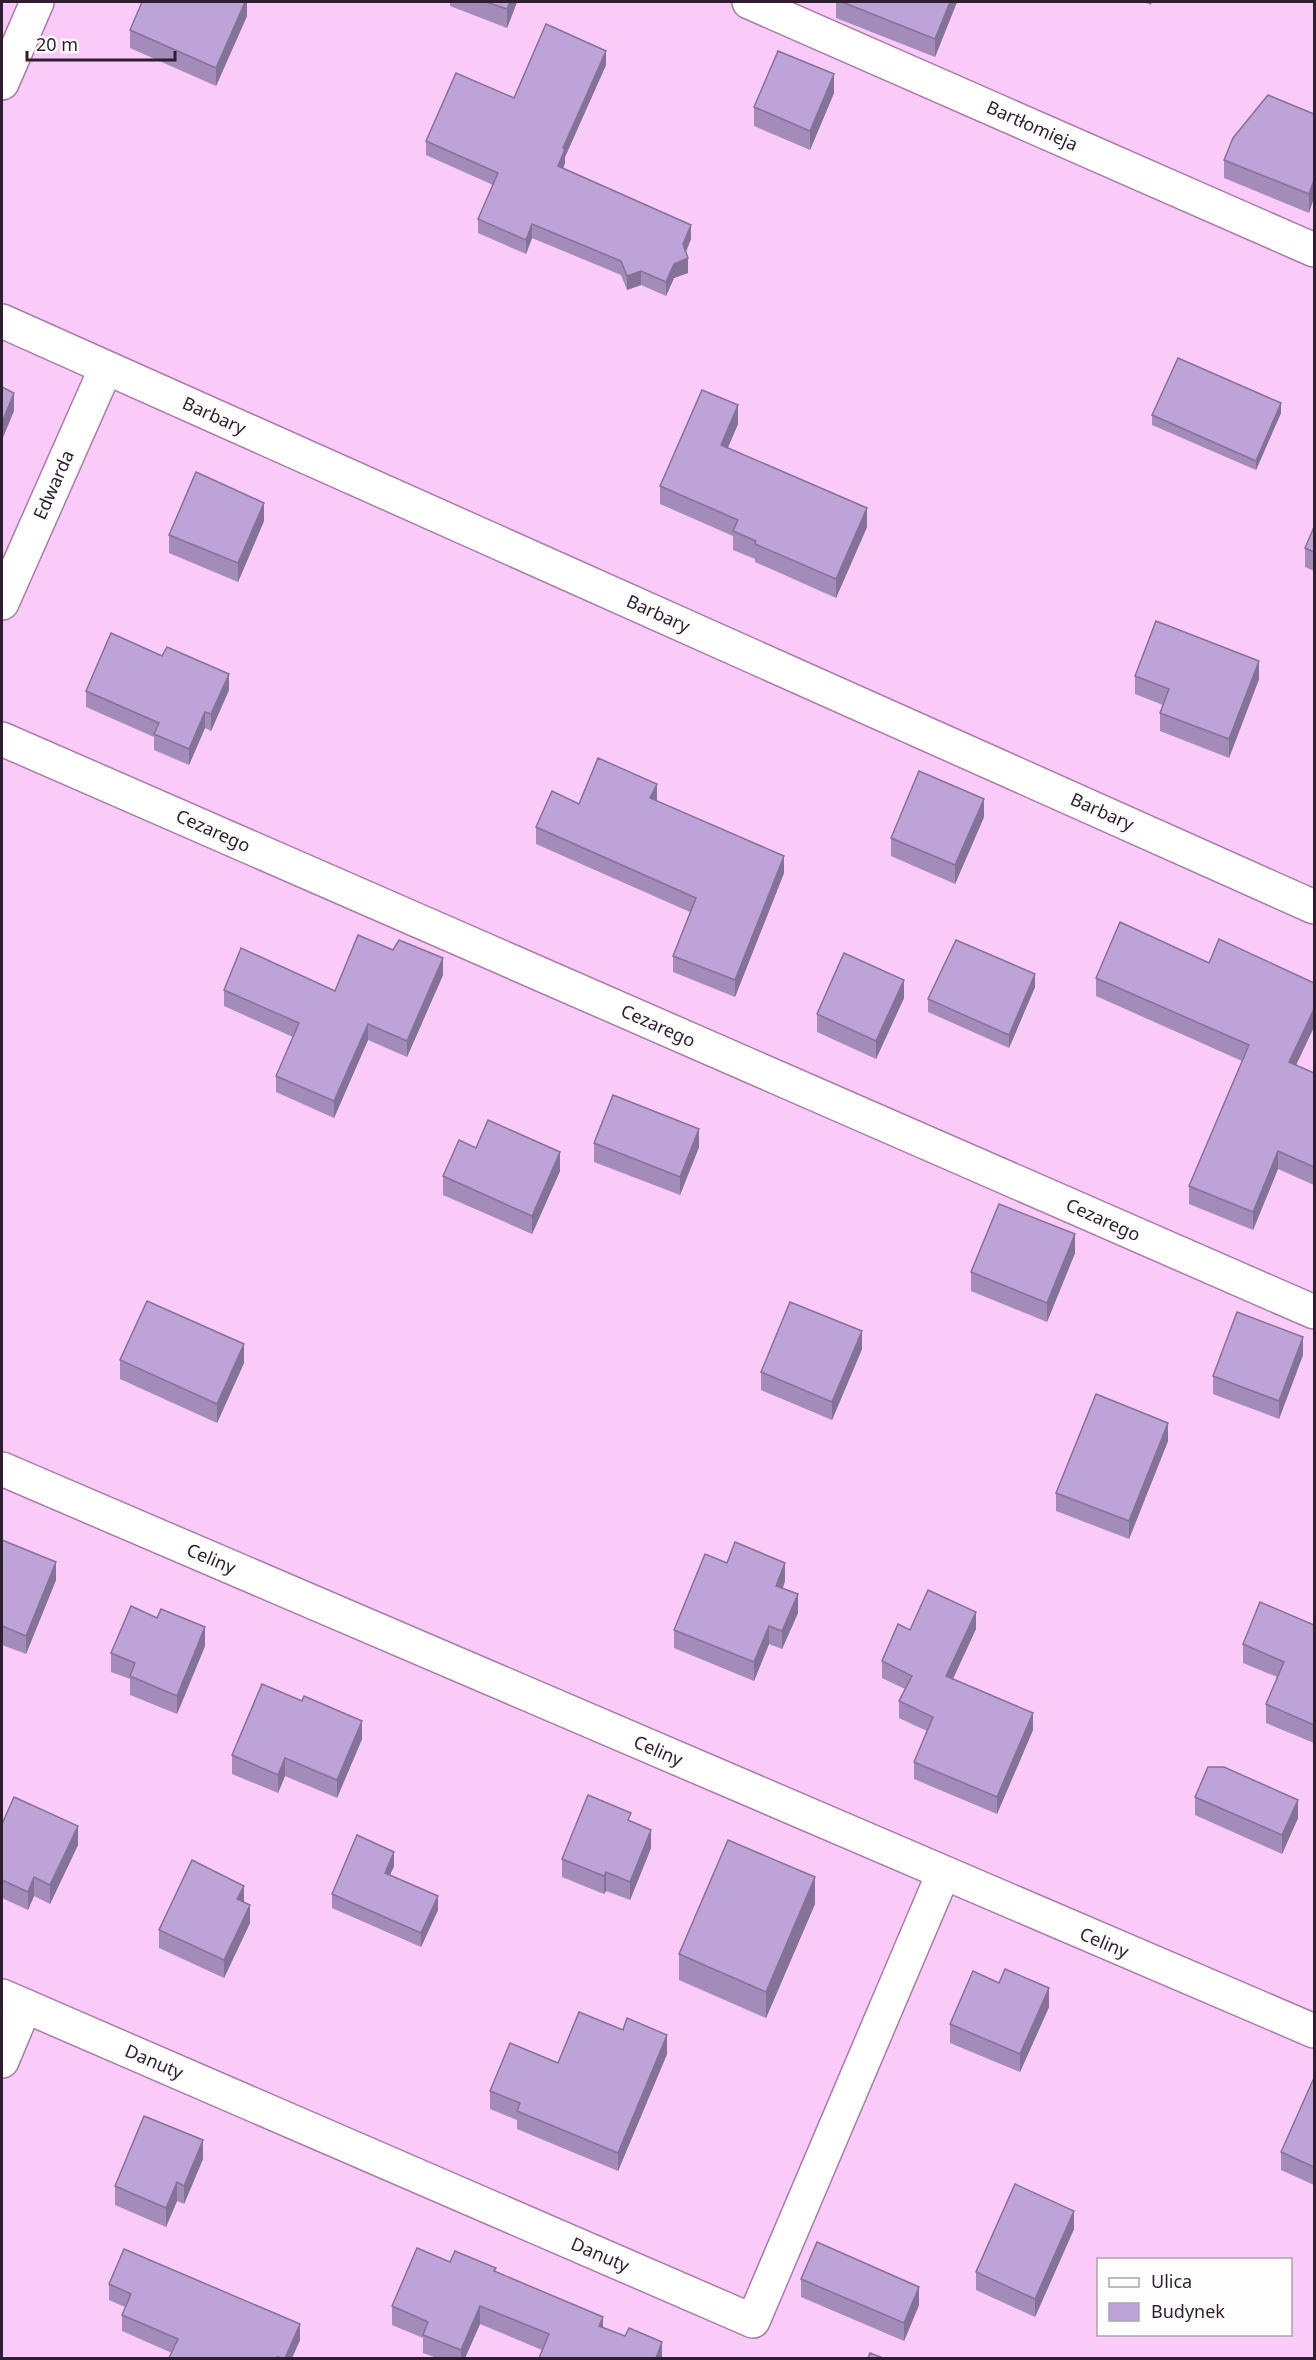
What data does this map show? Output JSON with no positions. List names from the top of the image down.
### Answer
{
  "streets": {
    "street": [
      "Bartłomieja",
      "Barbary",
      "Edwarda",
      "Cezarego",
      "Celiny",
      "Danuty"
    ]
  },
  "crossings": [
    ["Barbary", "Edwarda"],
    ["Celiny", "Danuty"]
  ],
  "legend": ["Ulica", "Budynek"],
  "scale_bar": "20 m"
}
